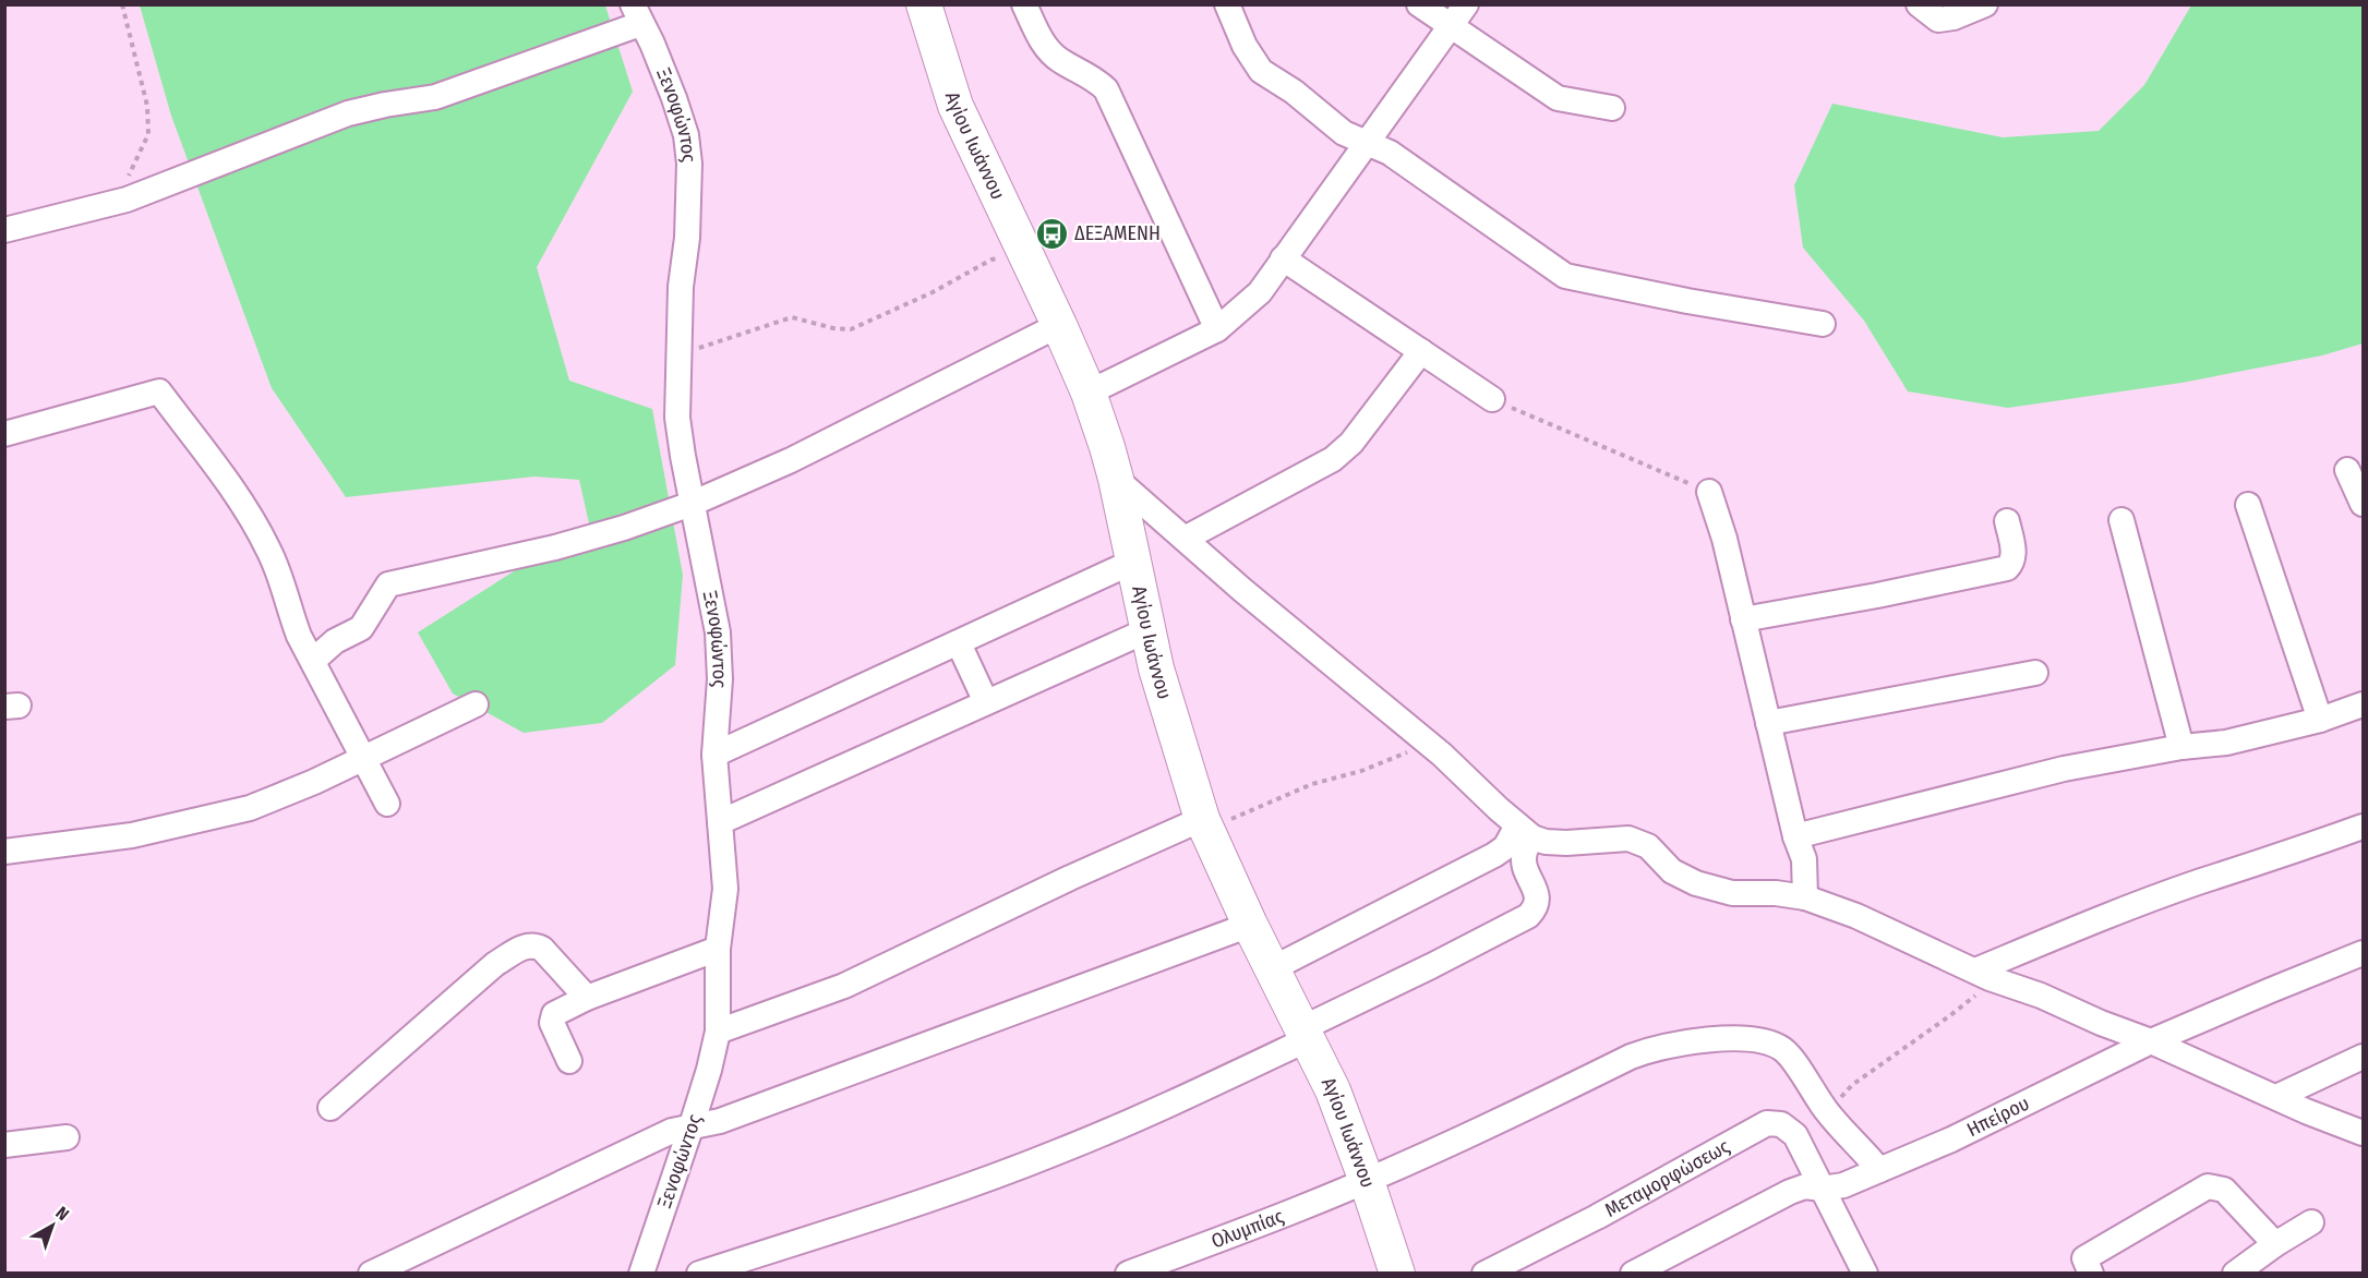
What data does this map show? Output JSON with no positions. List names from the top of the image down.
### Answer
{
  "streets": {
    "street": [
      "Ξενοφώντος",
      "Αγίου Ιωάννου",
      "Ηπείρου",
      "Μεταμορφώσεως",
      "Ολυμπίας"
    ]
  },
  "crossings": [
    ["Αγίου Ιωάννου", "Ολυμπίας"],
    ["Ηπείρου", "Μεταμορφώσεως"],
    ["Ηπείρου", "Ολυμπίας"]
  ],
  "places": {
    "bus stop": ["ΔΕΞΑΜΕΝΗ"]
  },
  "north": "top right"
}
